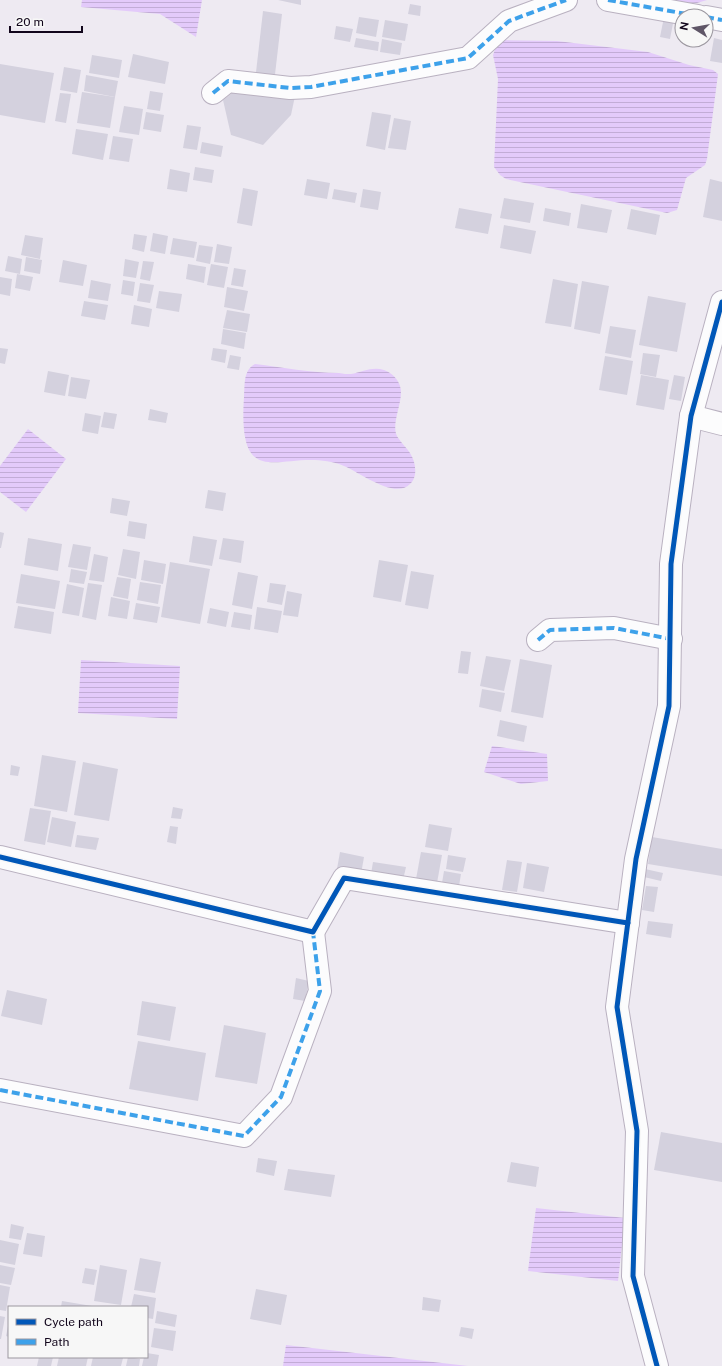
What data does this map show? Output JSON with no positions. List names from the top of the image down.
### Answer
{
  "legend": ["Cycle path", "Path"],
  "scale_bar": "20 m",
  "north": "left"
}
